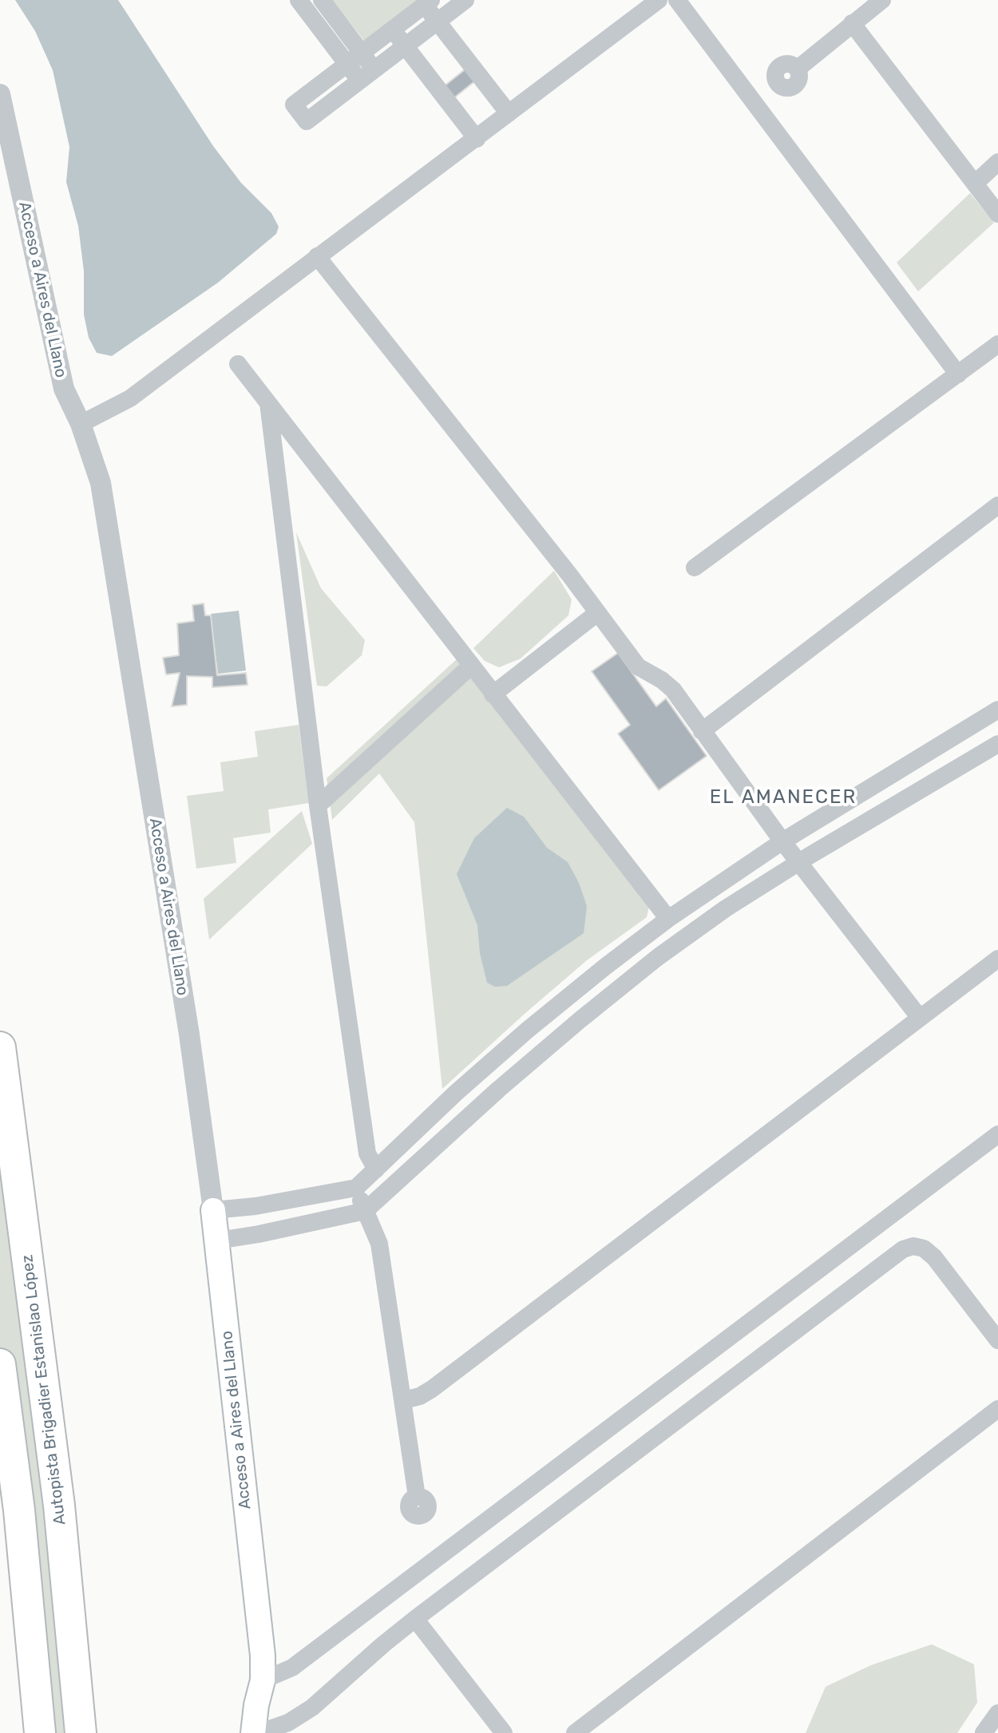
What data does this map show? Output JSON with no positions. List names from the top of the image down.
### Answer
{
  "streets": {
    "highway": ["Autopista Brigadier Estanislao López"],
    "main road": ["Acceso a Aires del Llano"]
  },
  "districts": ["EL AMANECER"]
}
